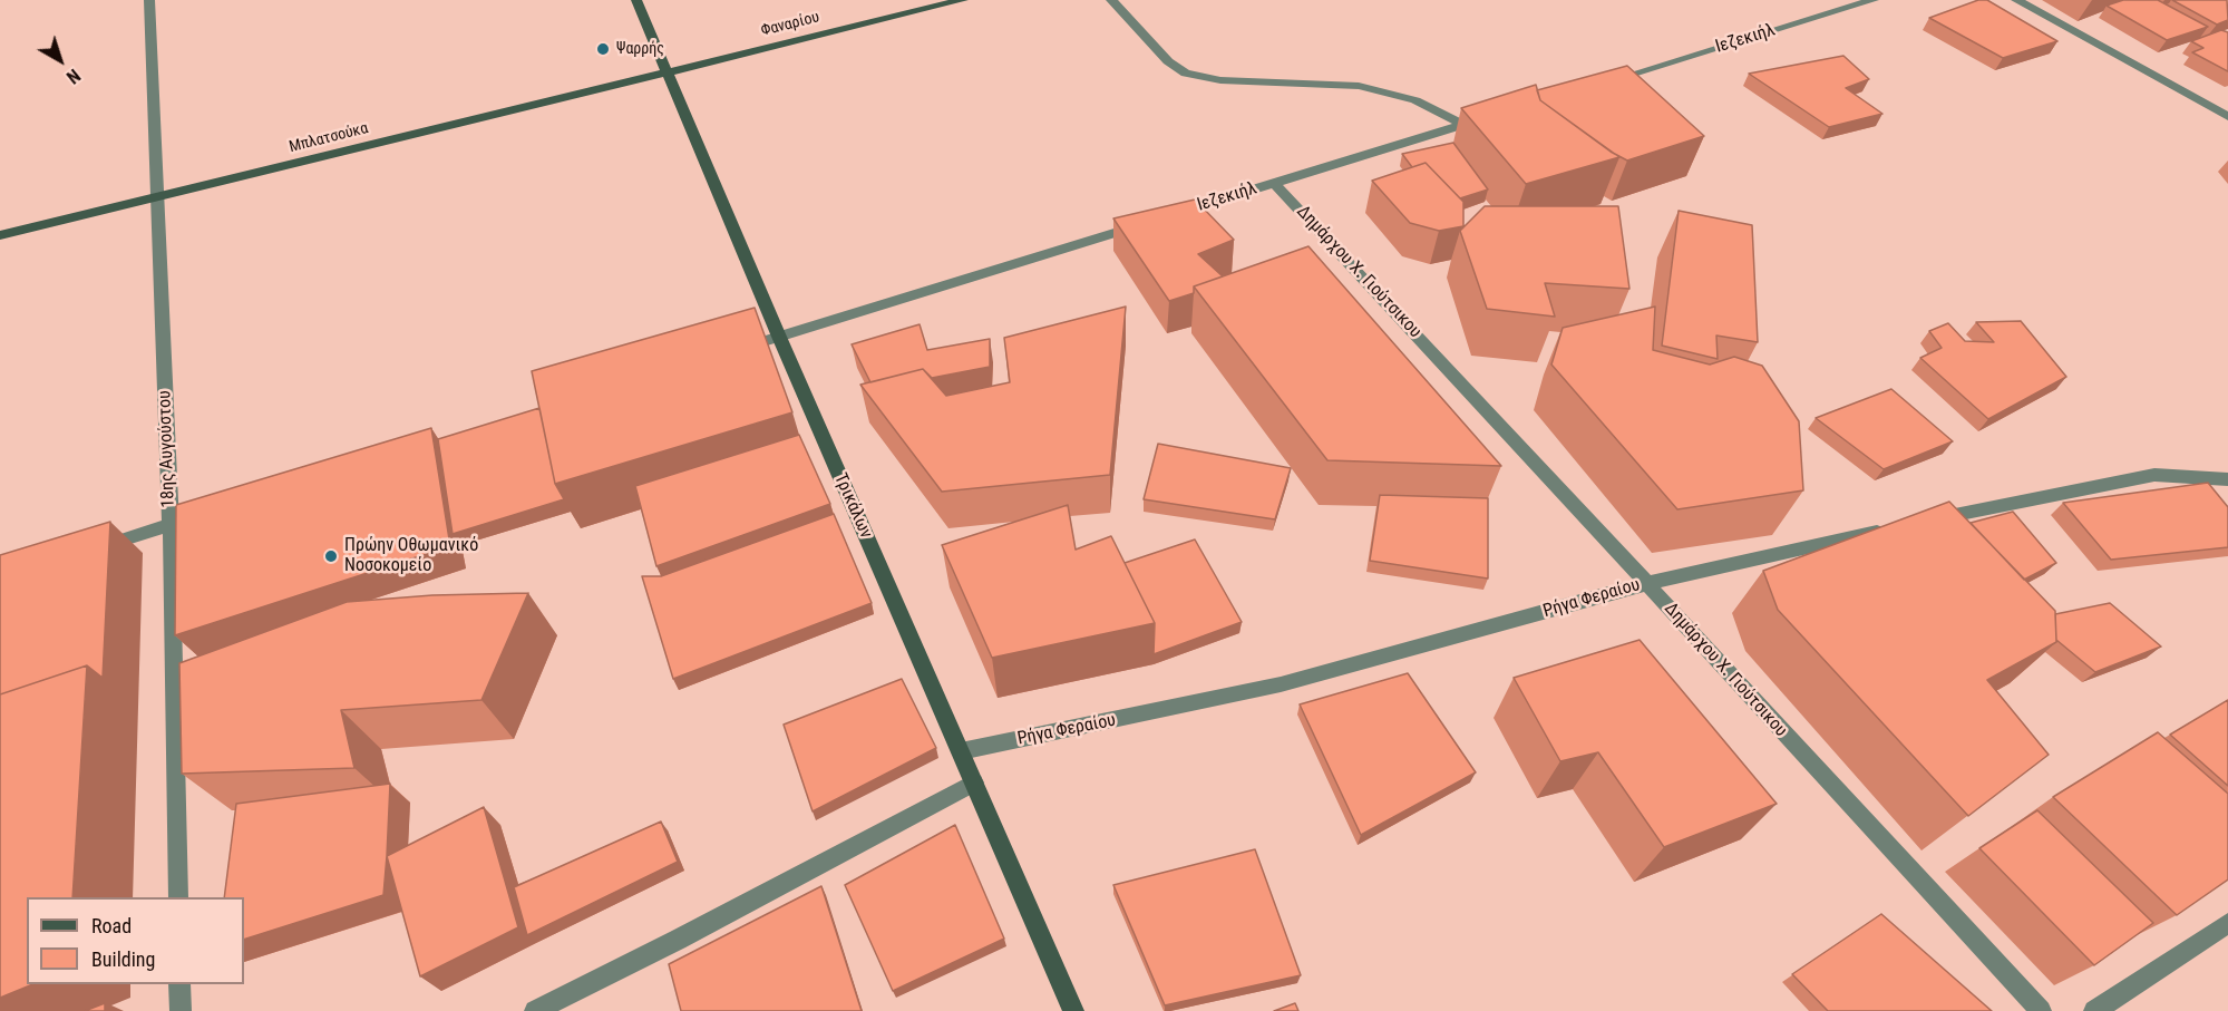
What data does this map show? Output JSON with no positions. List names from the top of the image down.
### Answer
{
  "streets": {
    "main road": ["Φαναρίου", "Μπλατσούκα", "Τρικάλων"],
    "street": [
      "Ιεζεκιήλ",
      "Δημάρχου Χ. Γιούτσικου",
      "18ης Αυγούστου",
      "Ρήγα Φεραίου"
    ]
  },
  "crossings": [
    ["Φαναρίου", "Μπλατσούκα"],
    ["Φαναρίου", "Τρικάλων"],
    ["Ιεζεκιήλ", "Δημάρχου Χ. Γιούτσικου"],
    ["Μπλατσούκα", "18ης Αυγούστου"],
    ["Μπλατσούκα", "Τρικάλων"],
    ["Δημάρχου Χ. Γιούτσικου", "Ρήγα Φεραίου"],
    ["Τρικάλων", "Ρήγα Φεραίου"]
  ],
  "places": ["Ψαρρής", "Πρώην Οθωμανικό Νοσοκομείο"],
  "legend": ["Road", "Building"],
  "north": "bottom right"
}
